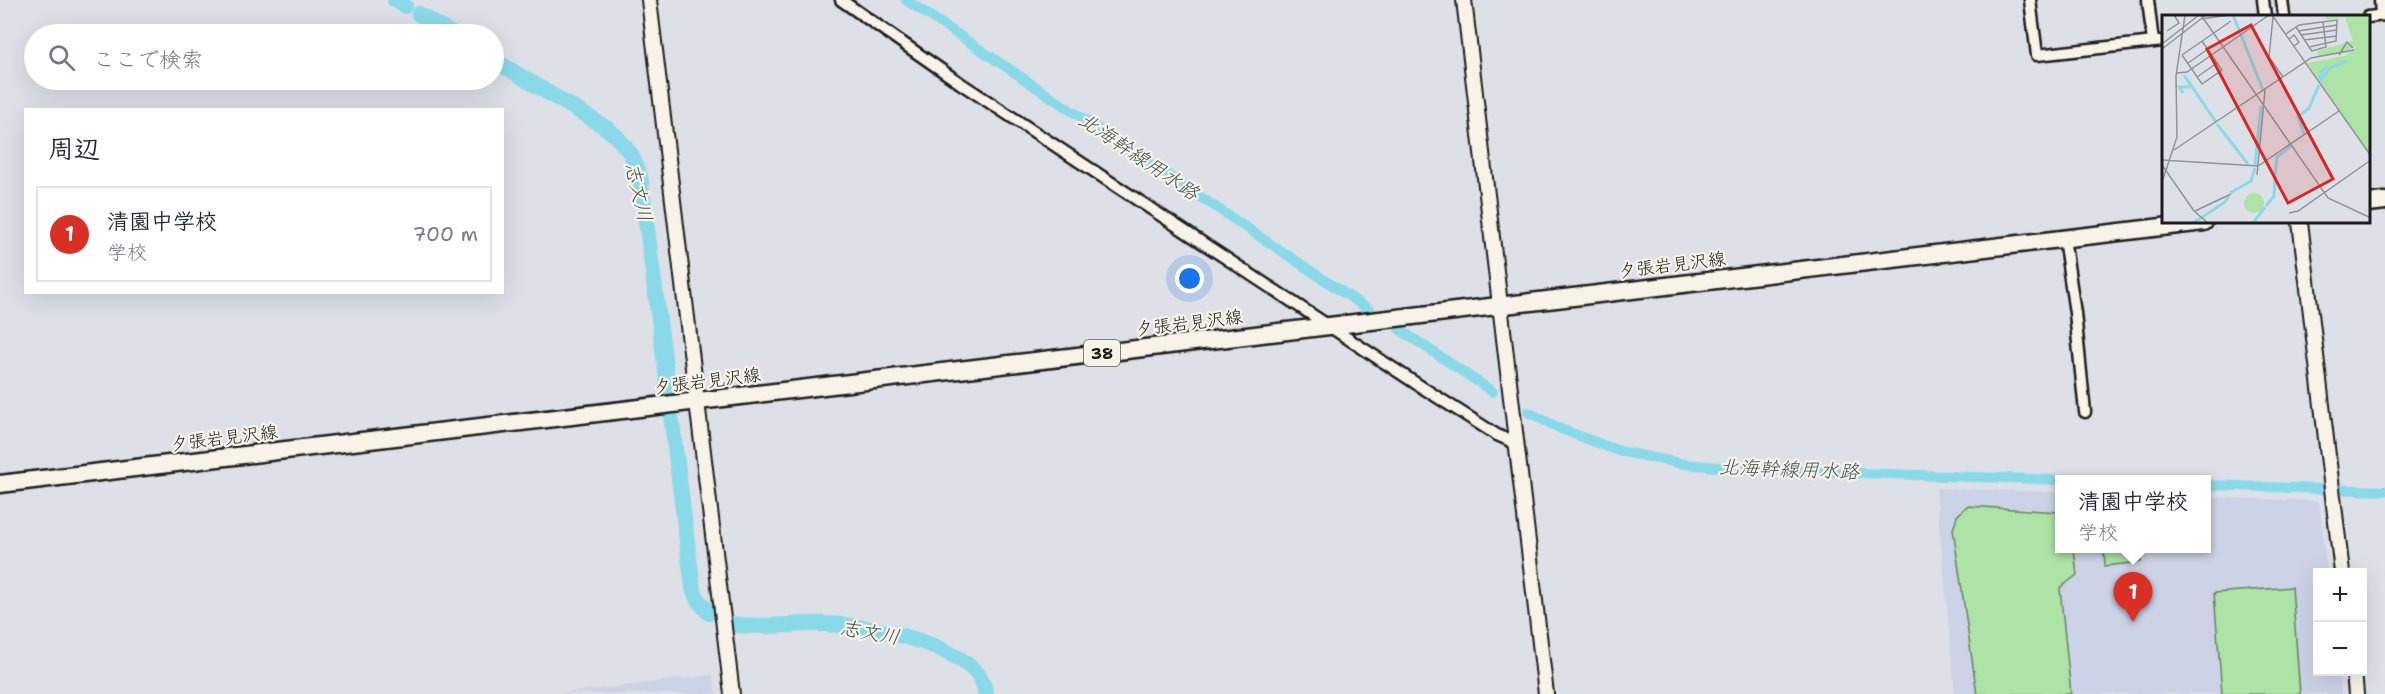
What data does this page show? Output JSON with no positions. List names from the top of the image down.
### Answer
{
  "streets": {
    "main road": ["夕張岩見沢線", "38"]
  },
  "water": ["北海幹線用水路", "志文川"],
  "page": {
    "search": "ここで検索",
    "heading": "周辺",
    "list": [
      {
        "mark": "1",
        "name": "清園中学校",
        "note": "学校",
        "value": "700 m"
      }
    ],
    "popup": ["清園中学校", "学校"],
    "map_buttons": ["+", "−"],
    "pins": "1"
  }
}
